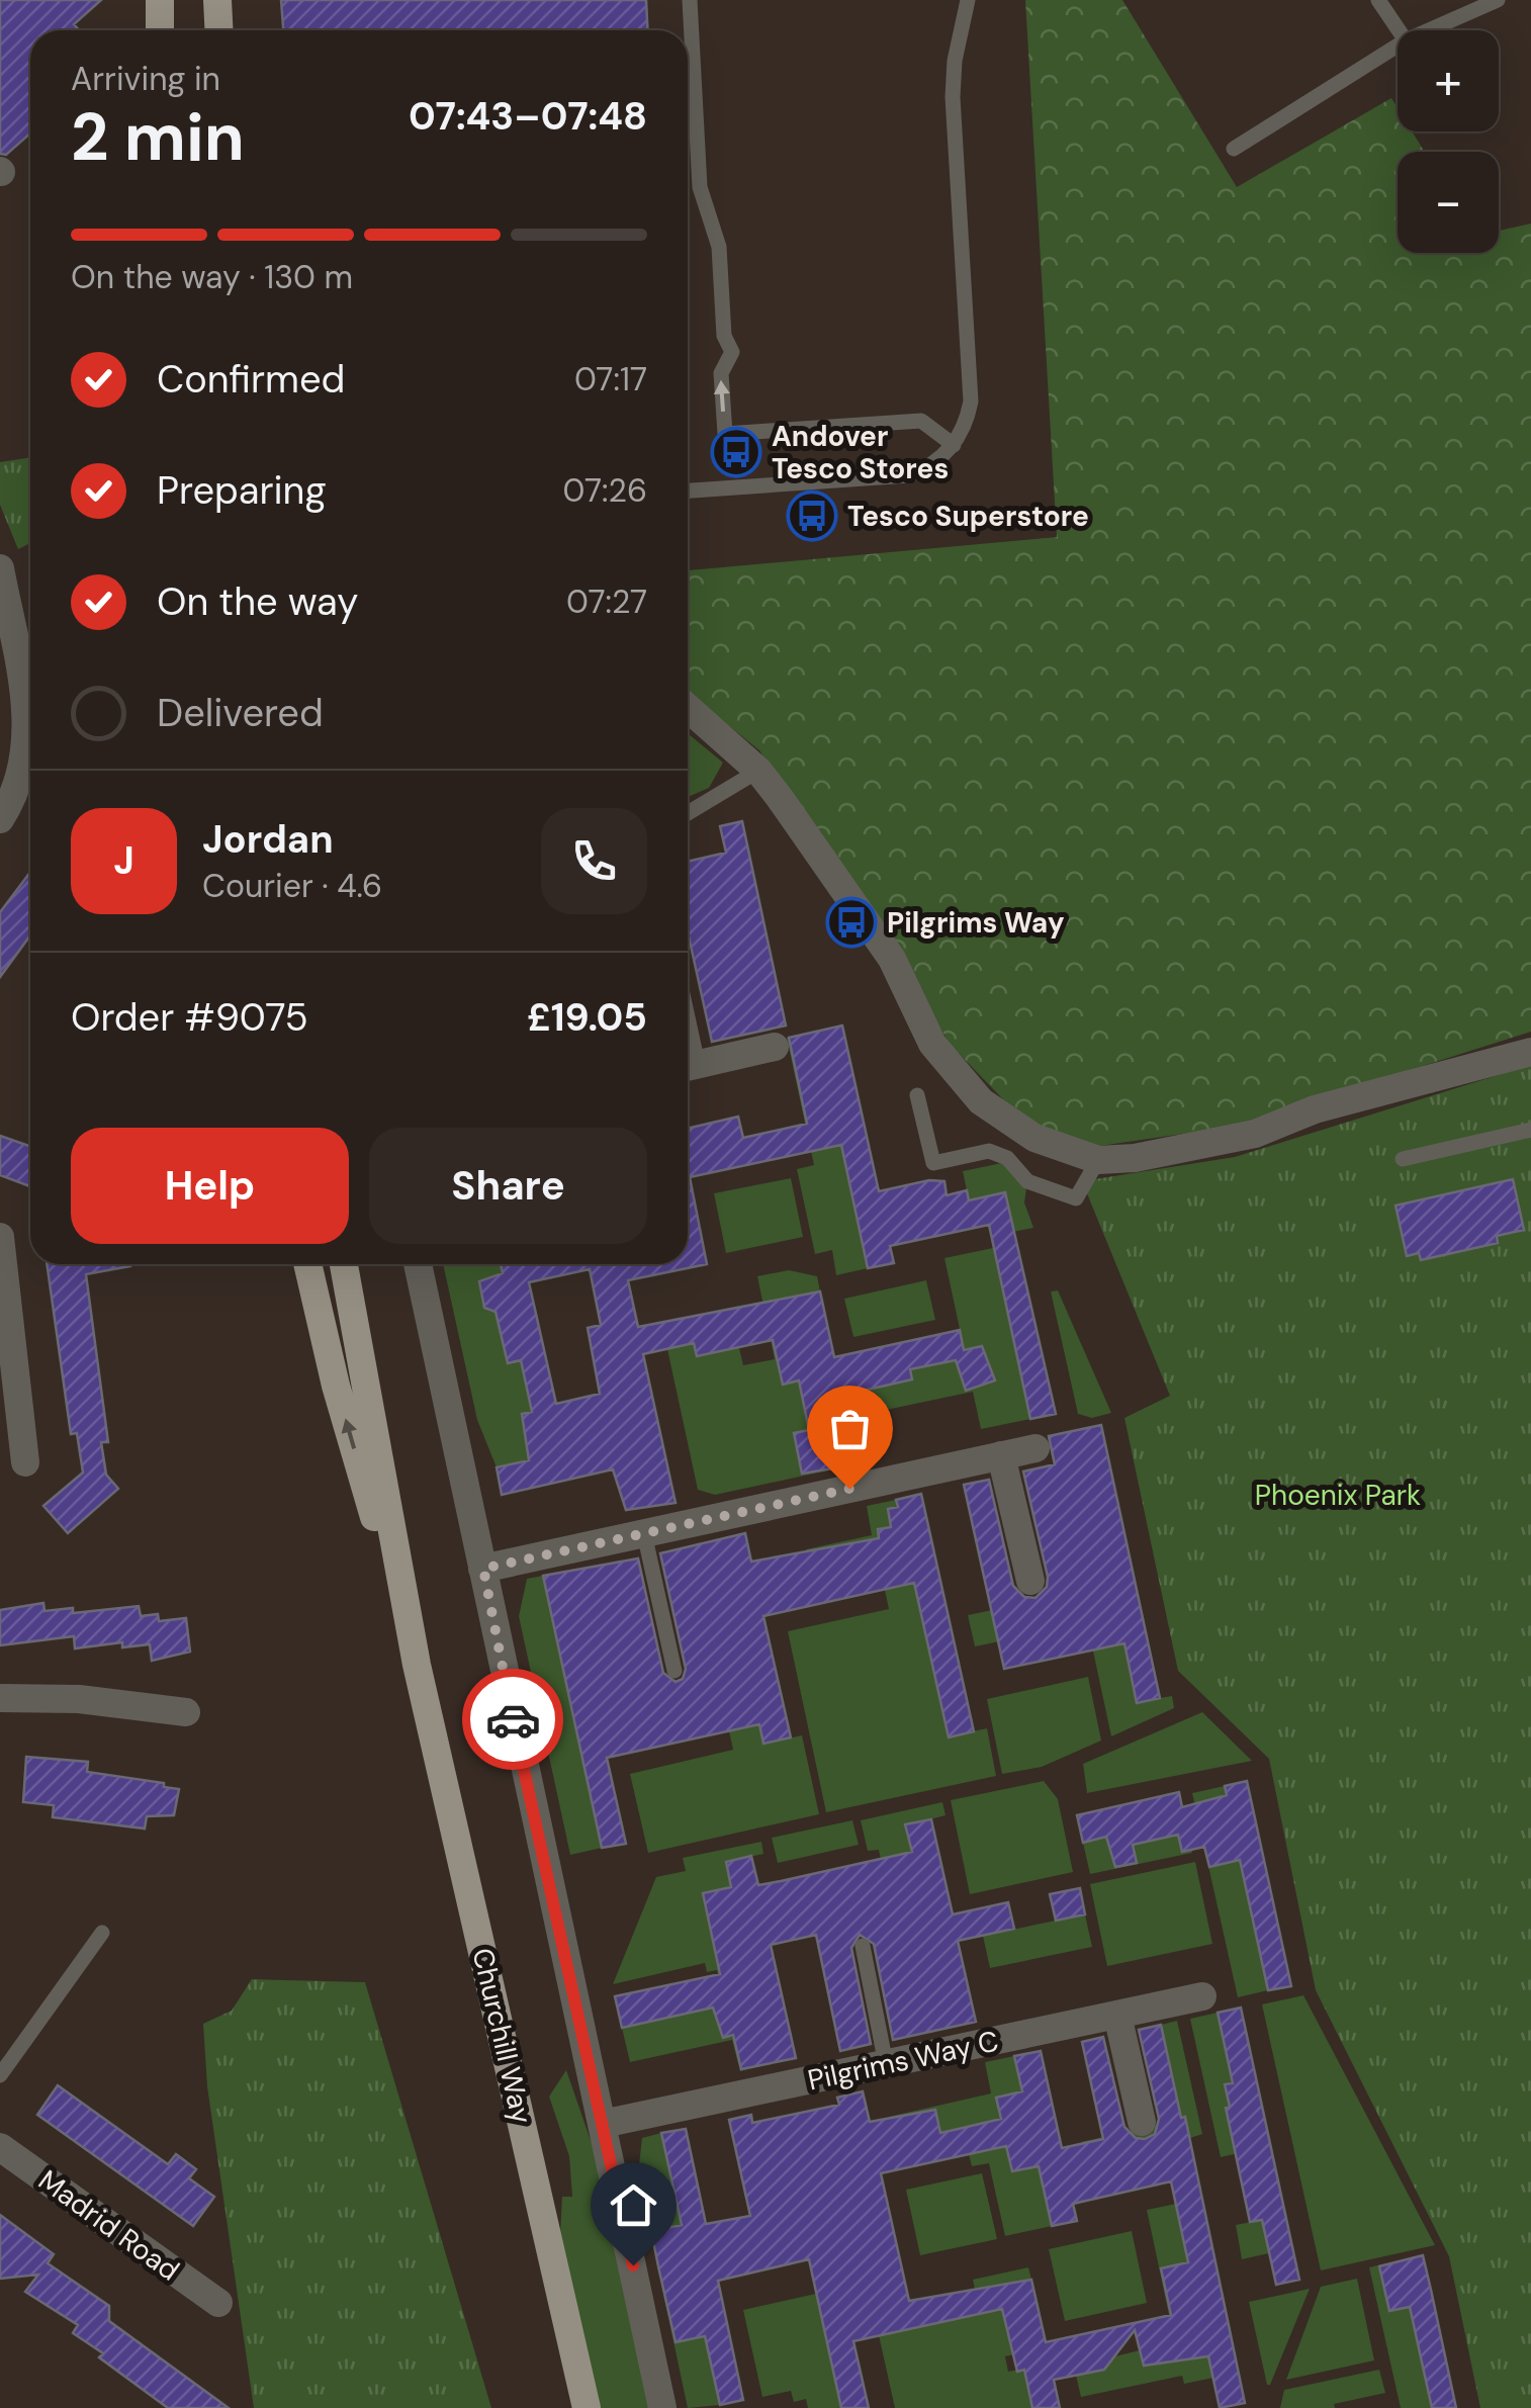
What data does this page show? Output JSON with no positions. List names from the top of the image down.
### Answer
{
  "streets": {
    "main road": ["Churchill Way"],
    "street": ["Pilgrims Way C", "Madrid Road"]
  },
  "parks": ["Phoenix Park"],
  "places": {
    "bus stop": ["Andover Tesco Stores", "Tesco Superstore", "Pilgrims Way"]
  },
  "page": {
    "map_buttons": ["+", "−"],
    "heading": ["2 min", "Arriving in", "07:43–07:48"],
    "panel": [
      "Jordan",
      "Courier · 4.6",
      "Order #9075",
      "£19.05"
    ],
    "bar": "On the way · 130 m",
    "list": [
      ["Confirmed", "07:17"],
      ["Preparing", "07:26"],
      ["On the way", "07:27"],
      "Delivered"
    ],
    "round": "J",
    "buttons": ["Help", "Share"]
  }
}
